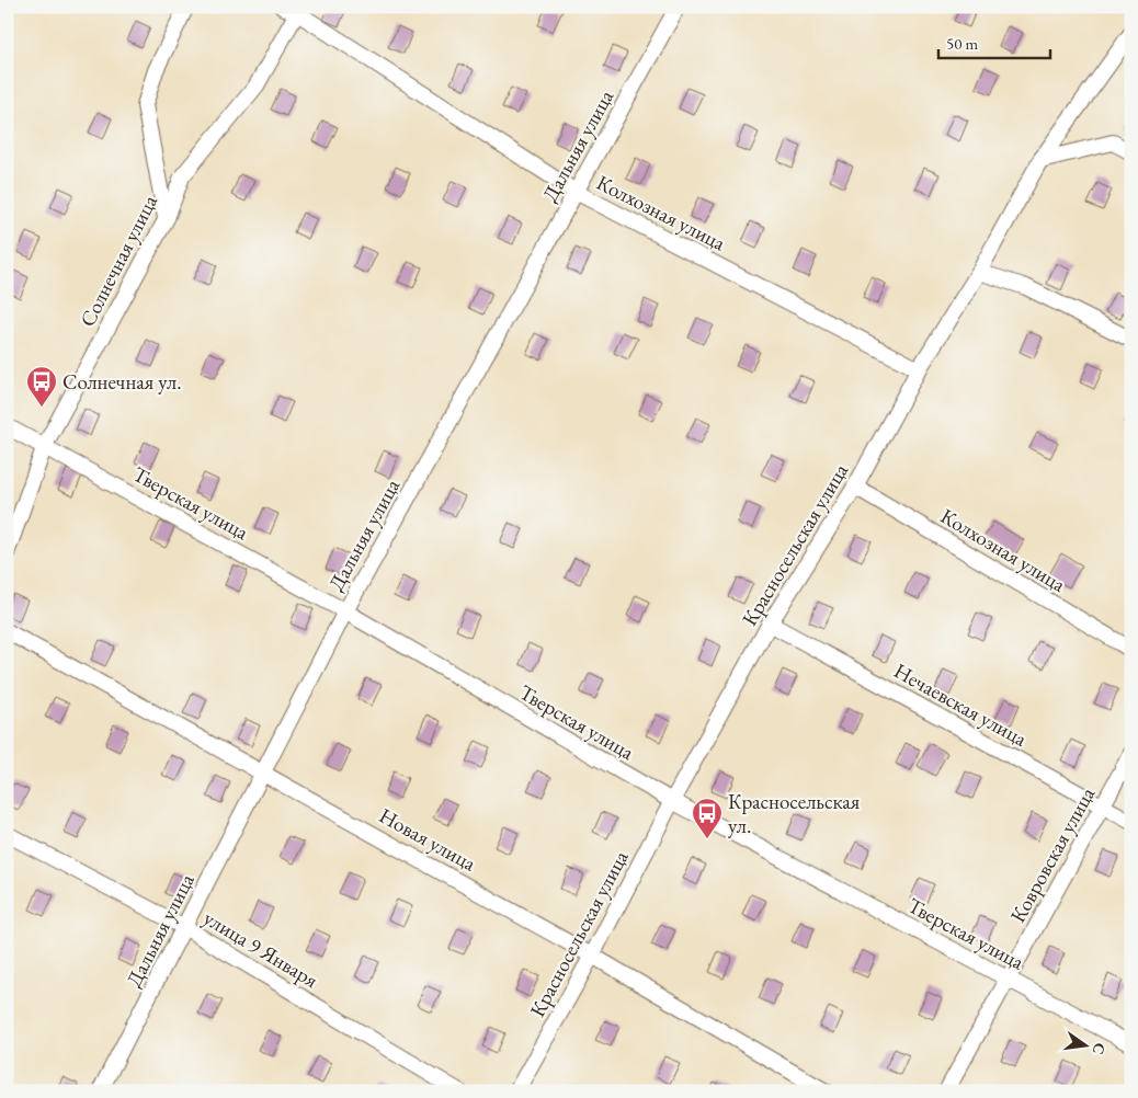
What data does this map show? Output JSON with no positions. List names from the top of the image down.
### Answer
{
  "streets": {
    "street": [
      "Дальняя улица",
      "Колхозная улица",
      "Солнечная улица",
      "Тверская улица",
      "Красносельская улица",
      "Нечаевская улица",
      "Новая улица",
      "Ковровская улица",
      "улица 9 Января"
    ]
  },
  "crossings": [
    ["Дальняя улица", "Колхозная улица"],
    ["Дальняя улица", "Тверская улица"],
    ["Дальняя улица", "Новая улица"],
    ["Дальняя улица", "улица 9 Января"],
    ["Колхозная улица", "Солнечная улица"],
    ["Колхозная улица", "Красносельская улица"],
    ["Солнечная улица", "Тверская улица"],
    ["Тверская улица", "Красносельская улица"],
    ["Тверская улица", "Ковровская улица"],
    ["Красносельская улица", "Нечаевская улица"],
    ["Красносельская улица", "Новая улица"],
    ["Нечаевская улица", "Ковровская улица"]
  ],
  "places": {
    "bus stop": ["Солнечная ул.", "Красносельская ул."]
  },
  "scale_bar": "50 m",
  "north": "right"
}
